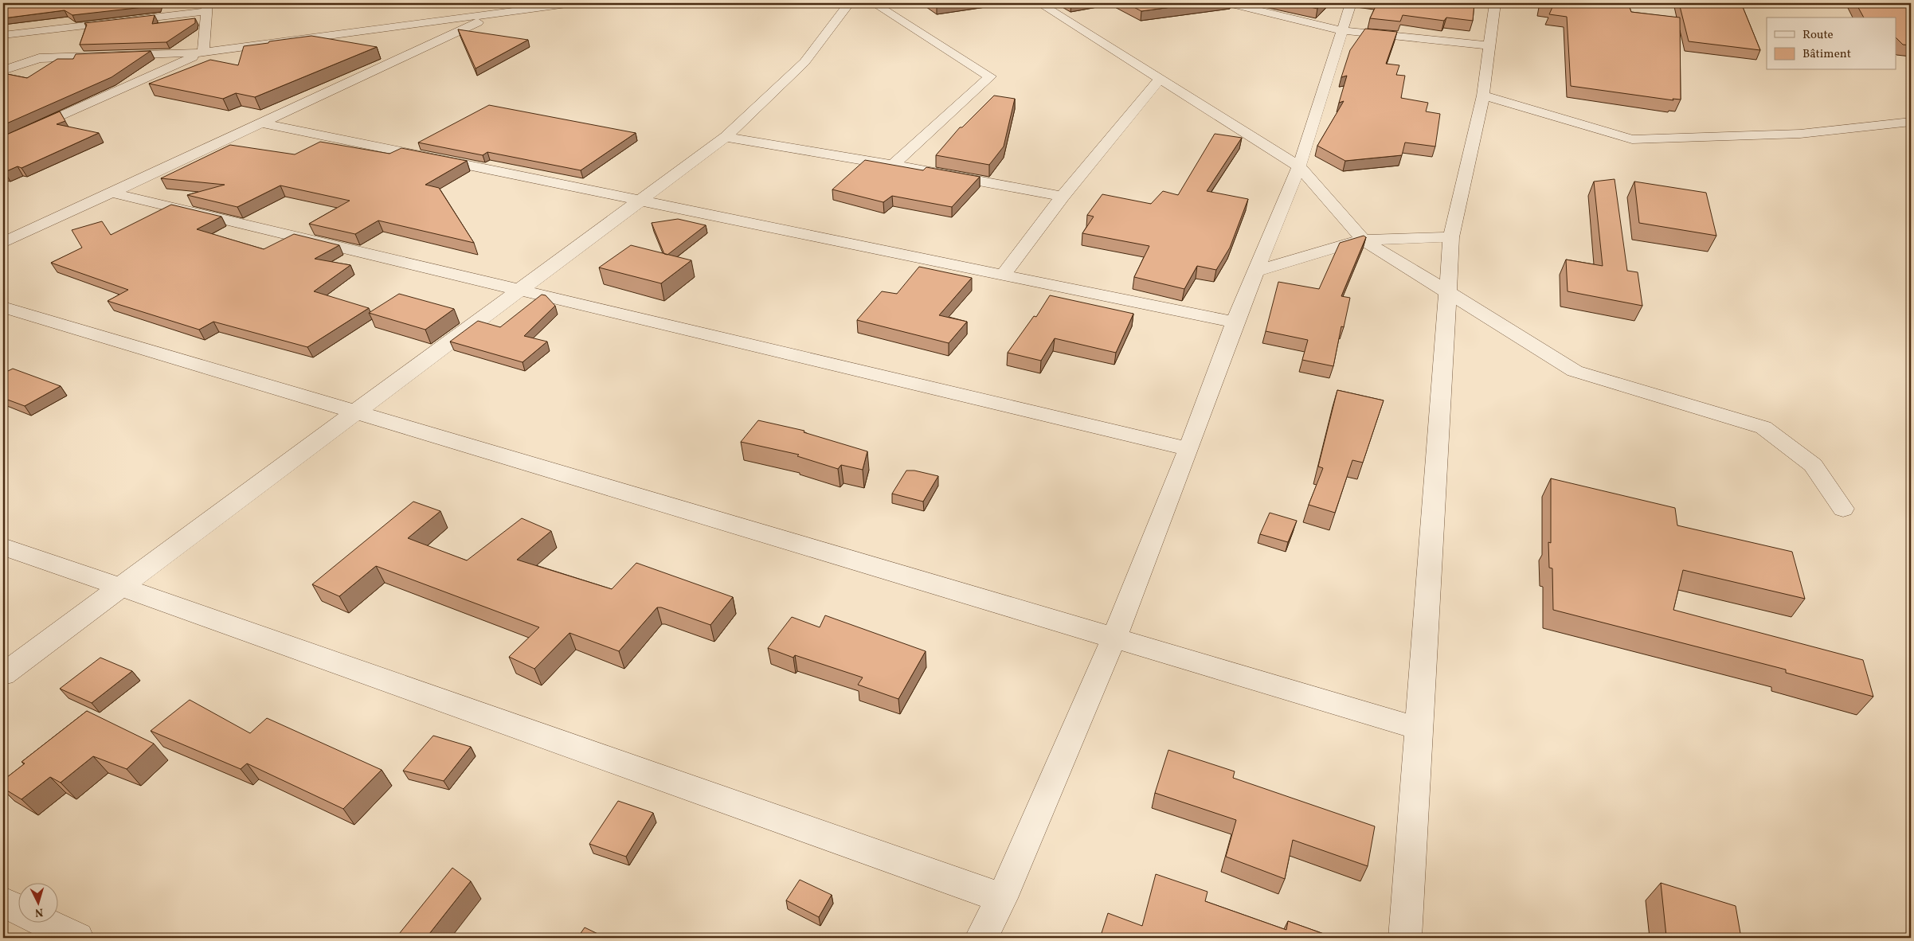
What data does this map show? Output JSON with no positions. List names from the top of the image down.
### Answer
{
  "legend": ["Route", "Bâtiment"],
  "north": "bottom"
}
